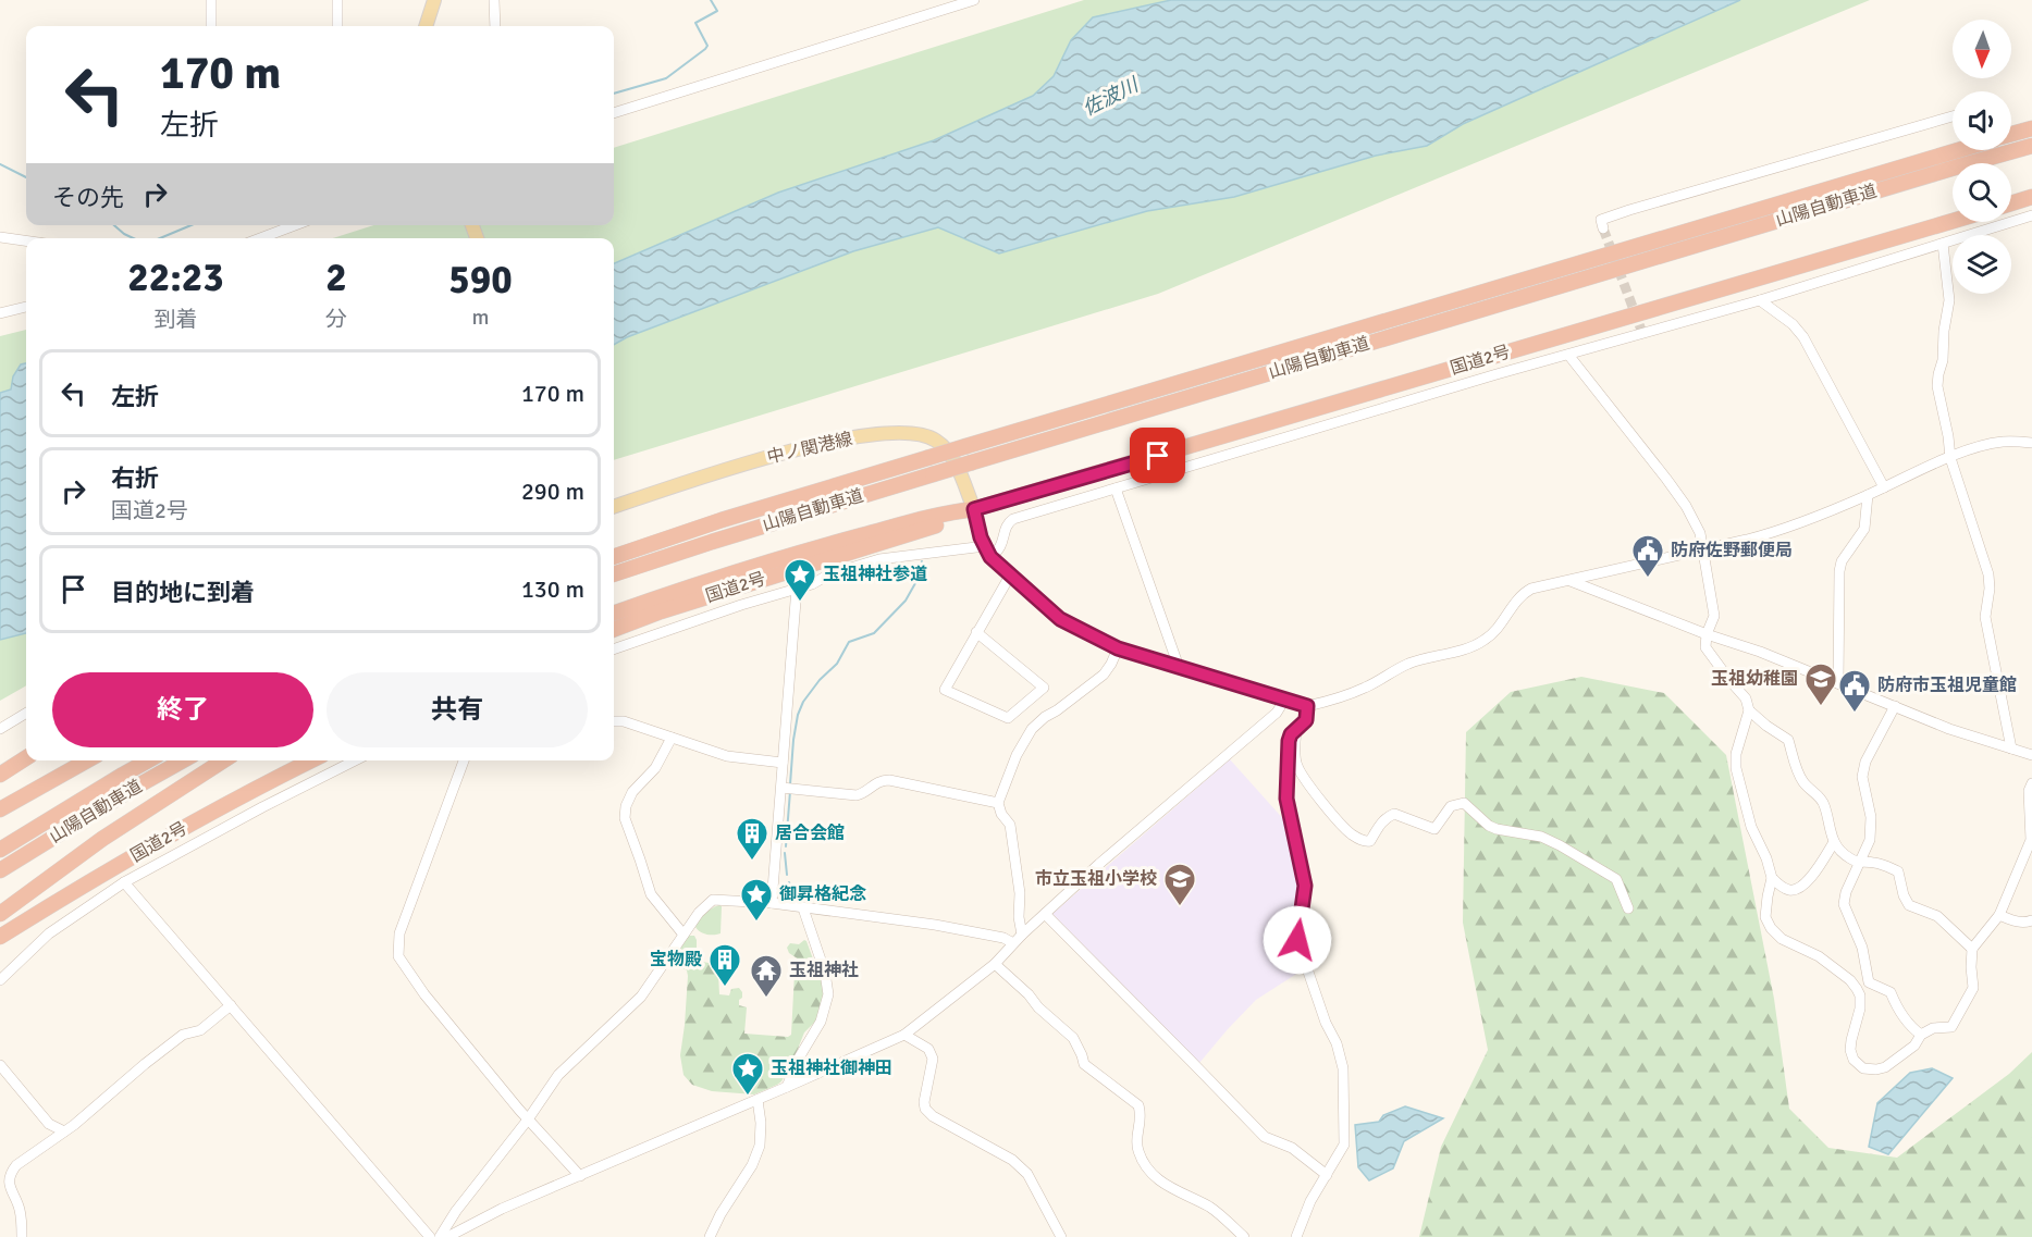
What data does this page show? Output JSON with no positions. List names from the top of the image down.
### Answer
{
  "streets": {
    "highway": ["山陽自動車道", "国道2号"],
    "main road": ["中ノ関港線"]
  },
  "crossings": [
    ["国道2号", "中ノ関港線"]
  ],
  "water": ["佐波川"],
  "places": {
    "public building": ["防府佐野郵便局", "防府市玉祖児童館"],
    "place": ["玉祖神社参道", "御昇格紀念", "玉祖神社御神田"],
    "school or university": ["玉祖幼稚園", "市立玉祖小学校"],
    "building": ["居合会館", "宝物殿"],
    "temple": ["玉祖神社"]
  },
  "north": "bottom",
  "page": {
    "turn": ["170 m", "左折"],
    "then": "その先",
    "eta": [
      "22:23",
      "到着",
      "2",
      "分",
      "590",
      "m"
    ],
    "list": [
      {
        "name": "左折",
        "value": "170 m"
      },
      {
        "name": "右折",
        "note": "国道2号",
        "value": "290 m"
      },
      {
        "name": "目的地に到着",
        "value": "130 m"
      }
    ],
    "buttons": ["終了", "共有"]
  }
}
